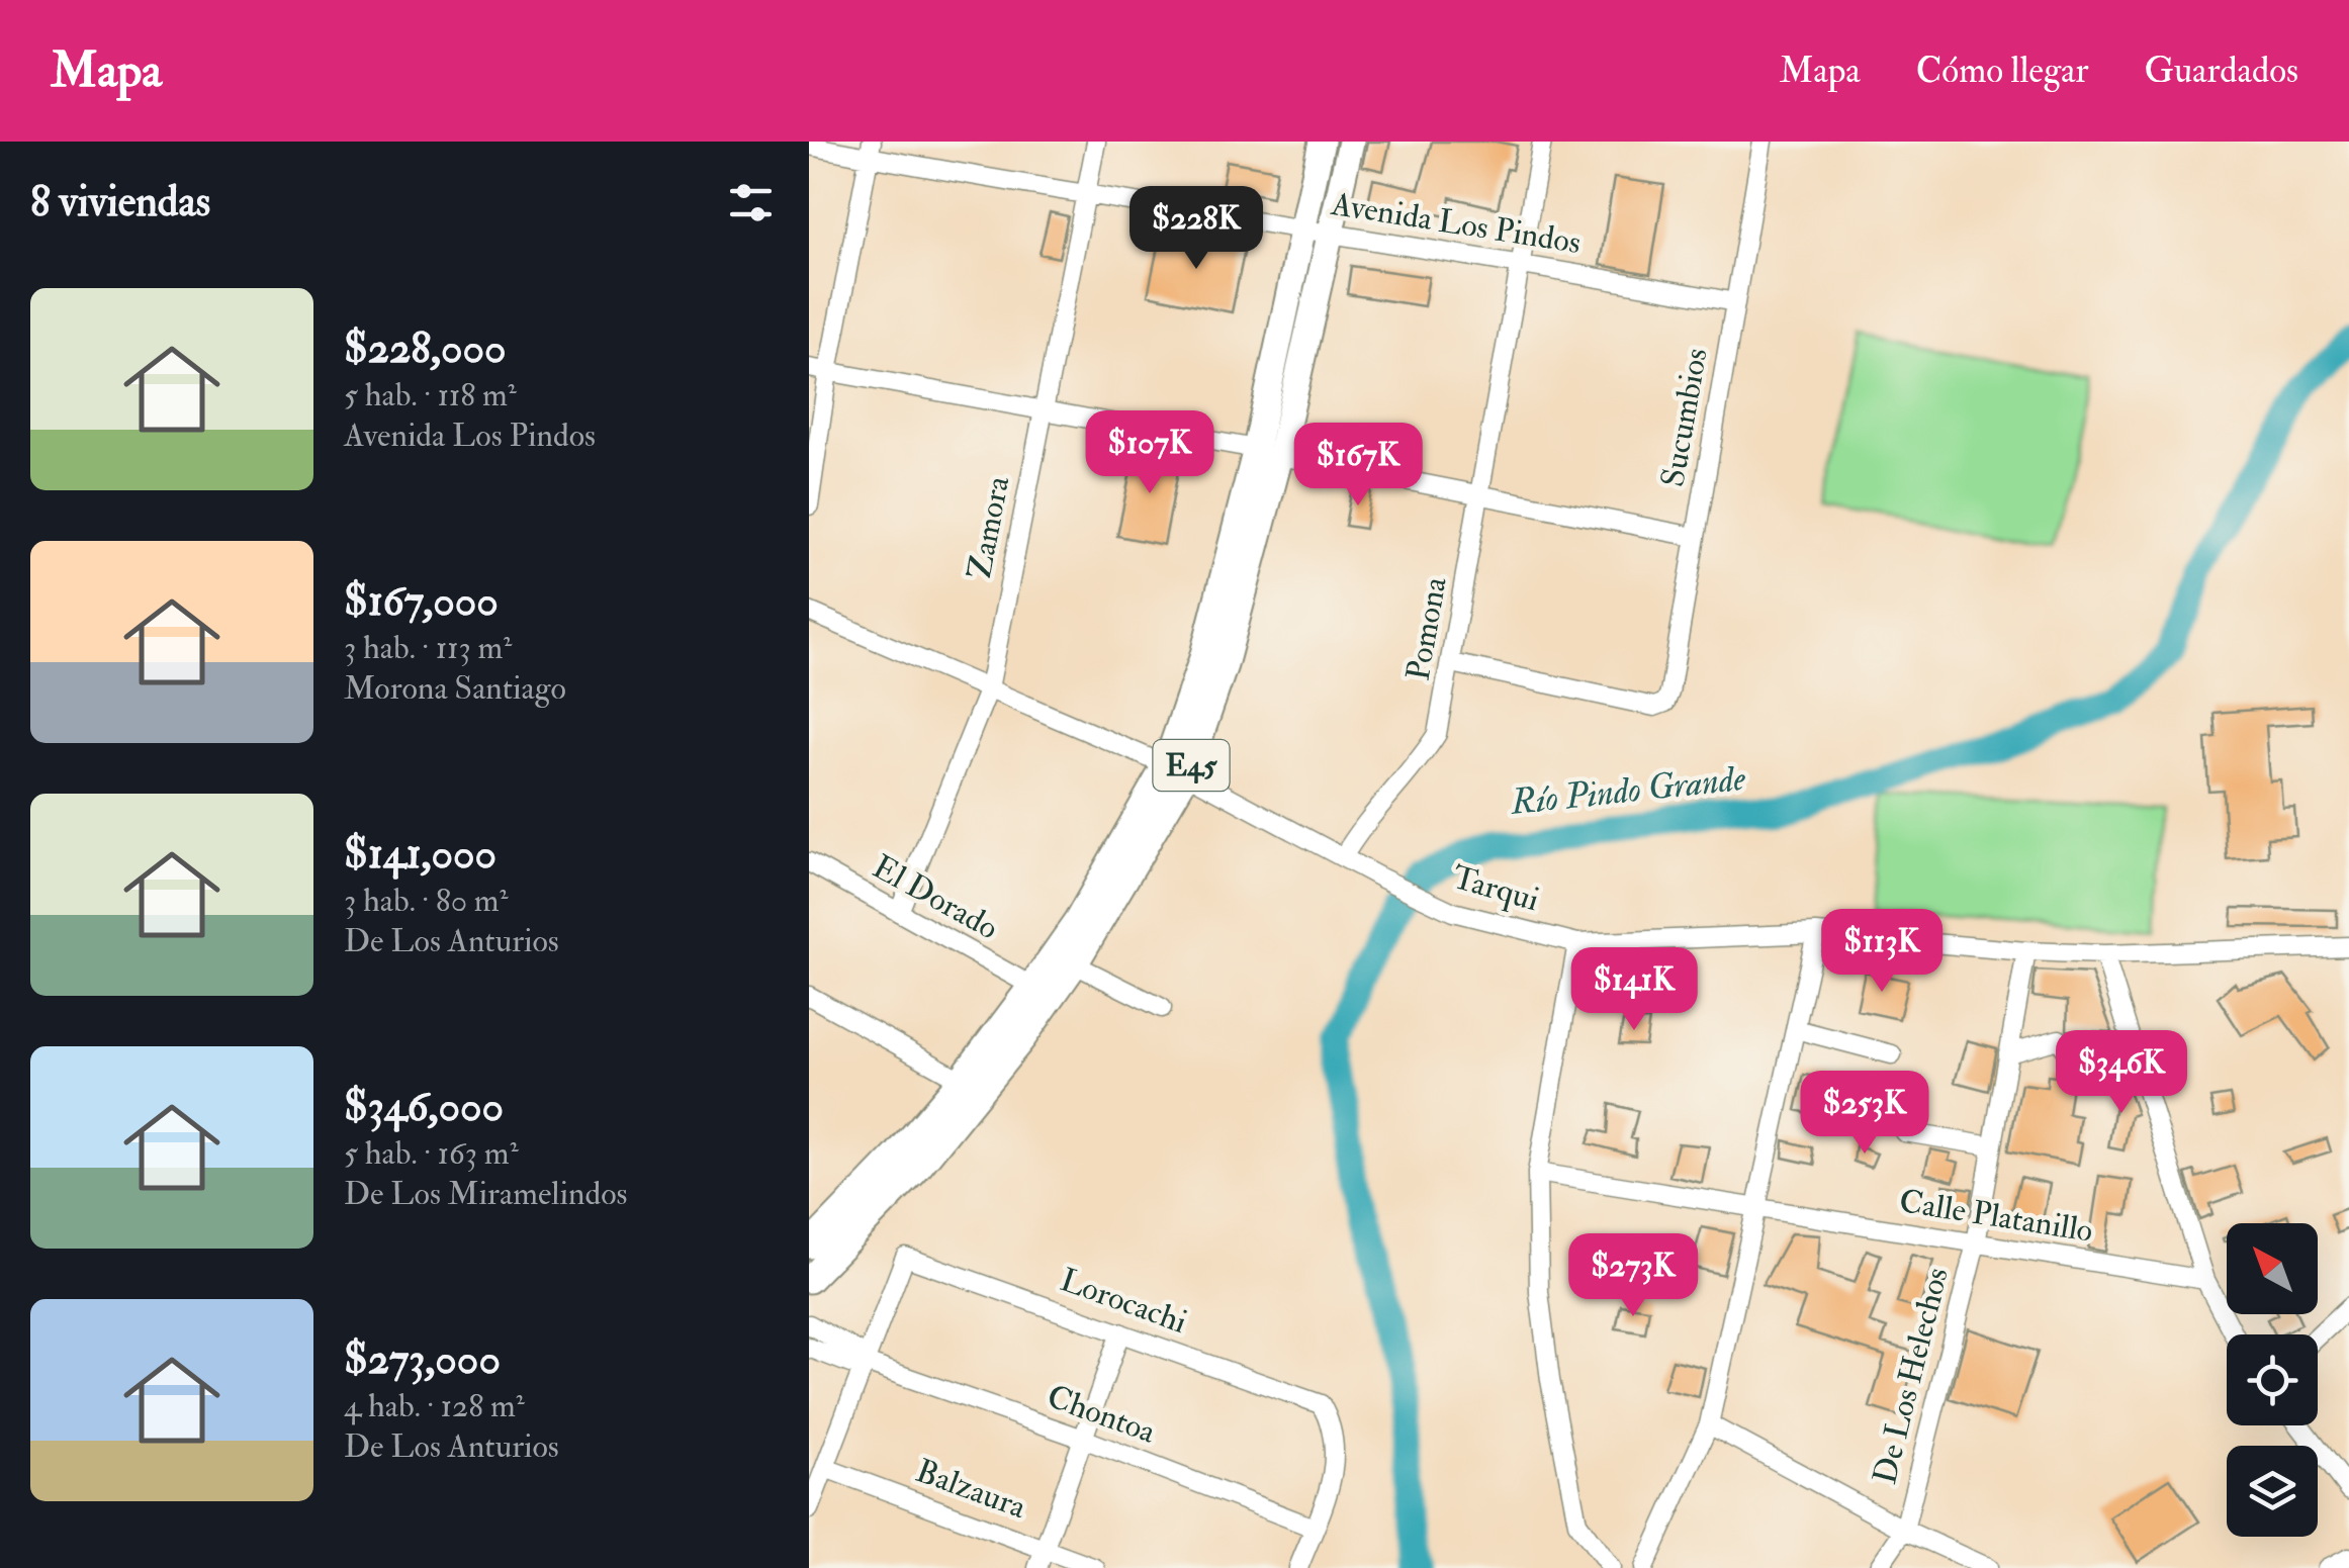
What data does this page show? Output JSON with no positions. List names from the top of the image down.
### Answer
{
  "streets": {
    "highway": ["E45"],
    "street": [
      "Avenida Los Pindos",
      "Sucumbios",
      "Zamora",
      "Pomona",
      "Tarqui",
      "El Dorado",
      "Calle Platanillo",
      "Lorocachi",
      "De Los Helechos",
      "Chontoa",
      "Balzaura"
    ]
  },
  "crossings": [
    ["Avenida Los Pindos", "Sucumbios"],
    ["Avenida Los Pindos", "Zamora"],
    ["Avenida Los Pindos", "Pomona"],
    ["Avenida Los Pindos", "E45"],
    ["Sucumbios", "Pomona"],
    ["Zamora", "Tarqui"],
    ["Zamora", "El Dorado"],
    ["Pomona", "Tarqui"],
    ["E45", "Tarqui"],
    ["E45", "El Dorado"],
    ["Tarqui", "De Los Helechos"],
    ["Calle Platanillo", "De Los Helechos"],
    ["Lorocachi", "Chontoa"]
  ],
  "water": ["Río Pindo Grande"],
  "north": "top left",
  "page": {
    "header": "Mapa",
    "nav": ["Mapa", "Cómo llegar", "Guardados"],
    "heading": "8 viviendas",
    "price": [
      "$228K",
      "$107K",
      "$167K",
      "$113K",
      "$141K",
      "$346K",
      "$253K",
      "$273K"
    ],
    "list": [
      {
        "name": "$228,000",
        "note": "5 hab. · 118 m² · Avenida Los Pindos"
      },
      {
        "name": "$167,000",
        "note": "3 hab. · 113 m² · Morona Santiago"
      },
      {
        "name": "$141,000",
        "note": "3 hab. · 80 m² · De Los Anturios"
      },
      {
        "name": "$346,000",
        "note": "5 hab. · 163 m² · De Los Miramelindos"
      },
      {
        "name": "$273,000",
        "note": "4 hab. · 128 m² · De Los Anturios"
      }
    ]
  }
}
